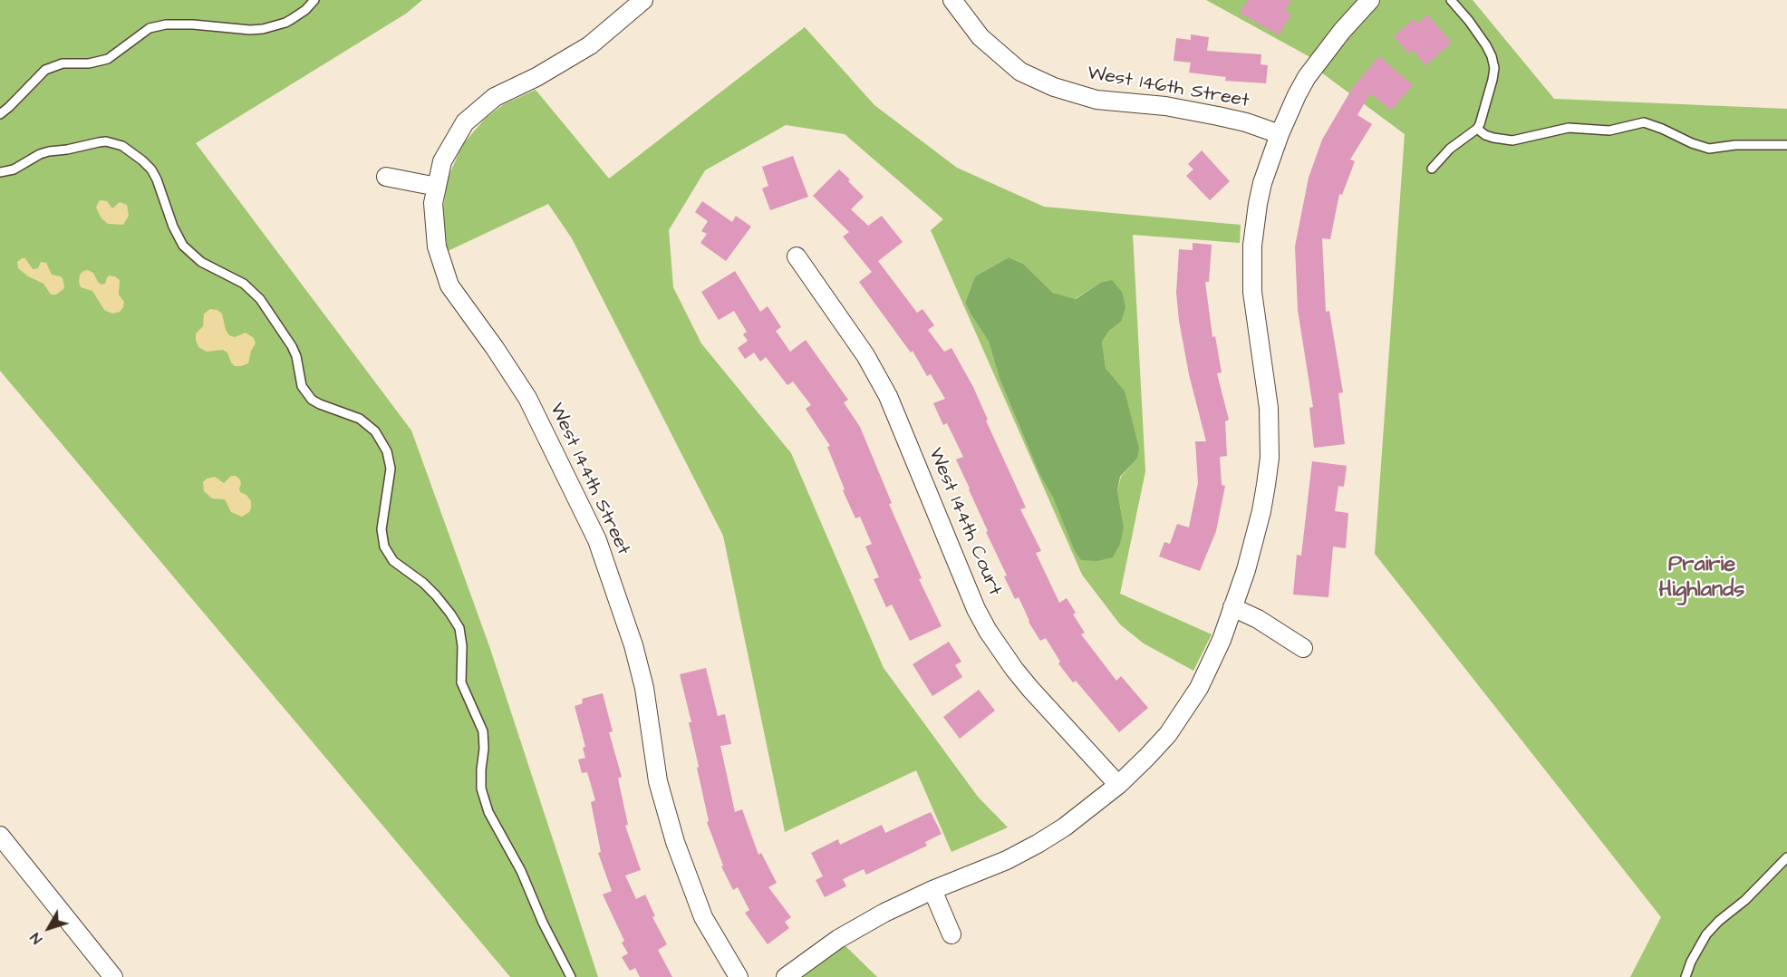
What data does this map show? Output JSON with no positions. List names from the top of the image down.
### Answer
{
  "streets": {
    "street": ["West 146th Street", "West 144th Street", "West 144th Court"]
  },
  "districts": ["Prairie Highlands"],
  "north": "bottom left"
}
